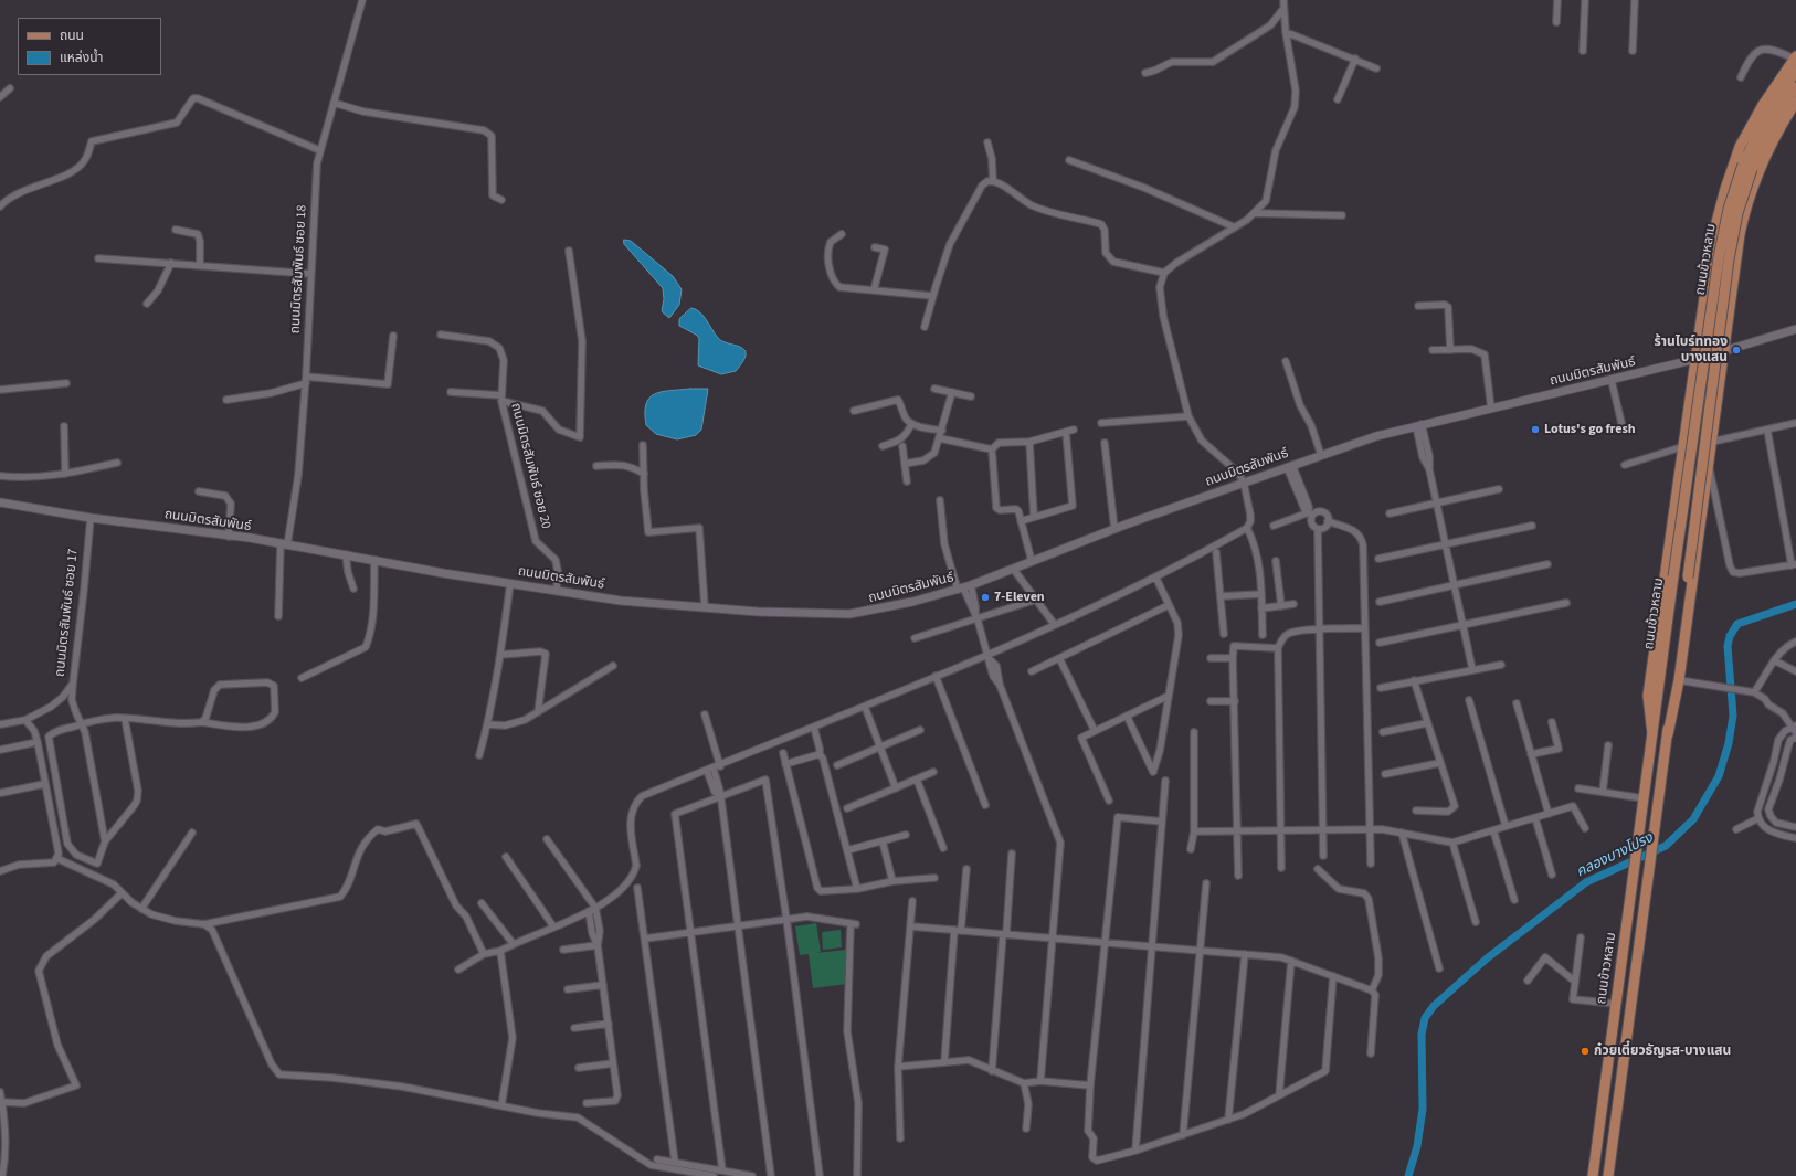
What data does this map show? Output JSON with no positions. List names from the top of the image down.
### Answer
{
  "streets": {
    "main road": ["ถนนข้าวหลาม"],
    "street": [
      "ถนนมิตรสัมพันธ์ ซอย 18",
      "ถนนมิตรสัมพันธ์",
      "ถนนมิตรสัมพันธ์ ซอย 20",
      "ถนนมิตรสัมพันธ์ ซอย 17"
    ]
  },
  "crossings": [
    ["ถนนมิตรสัมพันธ์ ซอย 18", "ถนนมิตรสัมพันธ์"],
    ["ถนนมิตรสัมพันธ์", "ถนนมิตรสัมพันธ์ ซอย 20"],
    ["ถนนมิตรสัมพันธ์", "ถนนมิตรสัมพันธ์ ซอย 17"]
  ],
  "water": ["คลองบางโปรง"],
  "places": [
    "ร้านไบร์ททอง บางแสน",
    "Lotus's go fresh",
    "7-Eleven",
    "ก๋วยเตี๋ยวธัญรส-บางแสน"
  ],
  "legend": ["ถนน", "แหล่งน้ำ"]
}
